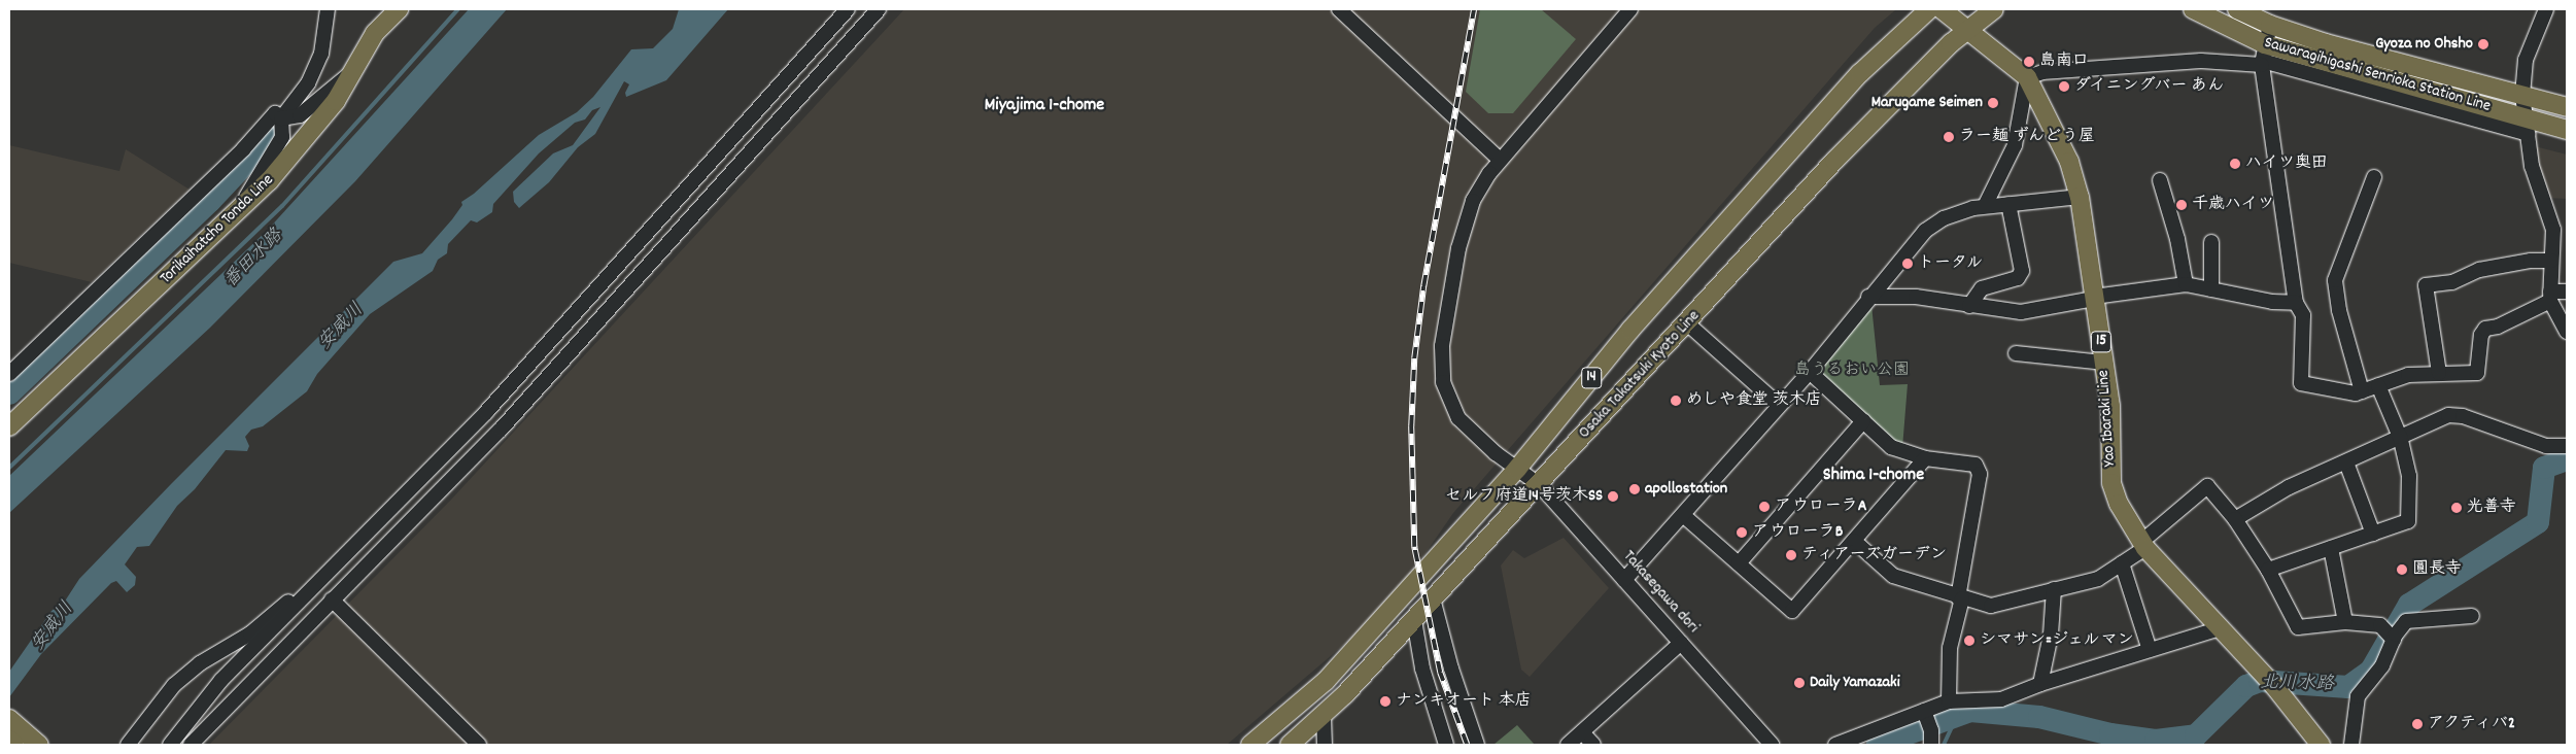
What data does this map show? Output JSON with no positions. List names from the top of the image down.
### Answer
{
  "streets": {
    "main road": [
      "Sawaragihigashi Senrioka Station Line",
      "Torikaihatcho Tonda Line",
      "15",
      "Osaka Takatsuki Kyoto Line",
      "14",
      "Yao Ibaraki Line"
    ],
    "street": ["Takasegawa dori"]
  },
  "crossings": [
    ["Osaka Takatsuki Kyoto Line", "Yao Ibaraki Line"],
    ["Osaka Takatsuki Kyoto Line", "Takasegawa dori"]
  ],
  "districts": ["Miyajima 1-chome", "Shima 1-chome"],
  "water": ["番田水路", "安威川", "北川水路"],
  "parks": ["島うるおい公園"],
  "places": [
    "Gyoza no Ohsho",
    "島南口",
    "ダイニングバー あん",
    "Marugame Seimen",
    "ラー麺 ずんどう屋",
    "ハイツ奥田",
    "千歳ハイツ",
    "トータル",
    "めしや食堂 茨木店",
    "apollostation",
    "セルフ府道14号茨木SS",
    "アウローラA",
    "光善寺",
    "アウローラB",
    "ティアーズガーデン",
    "圓長寺",
    "シマサン=ジェルマン",
    "Daily Yamazaki",
    "ナンキオート 本店",
    "アクティバ2"
  ]
}
